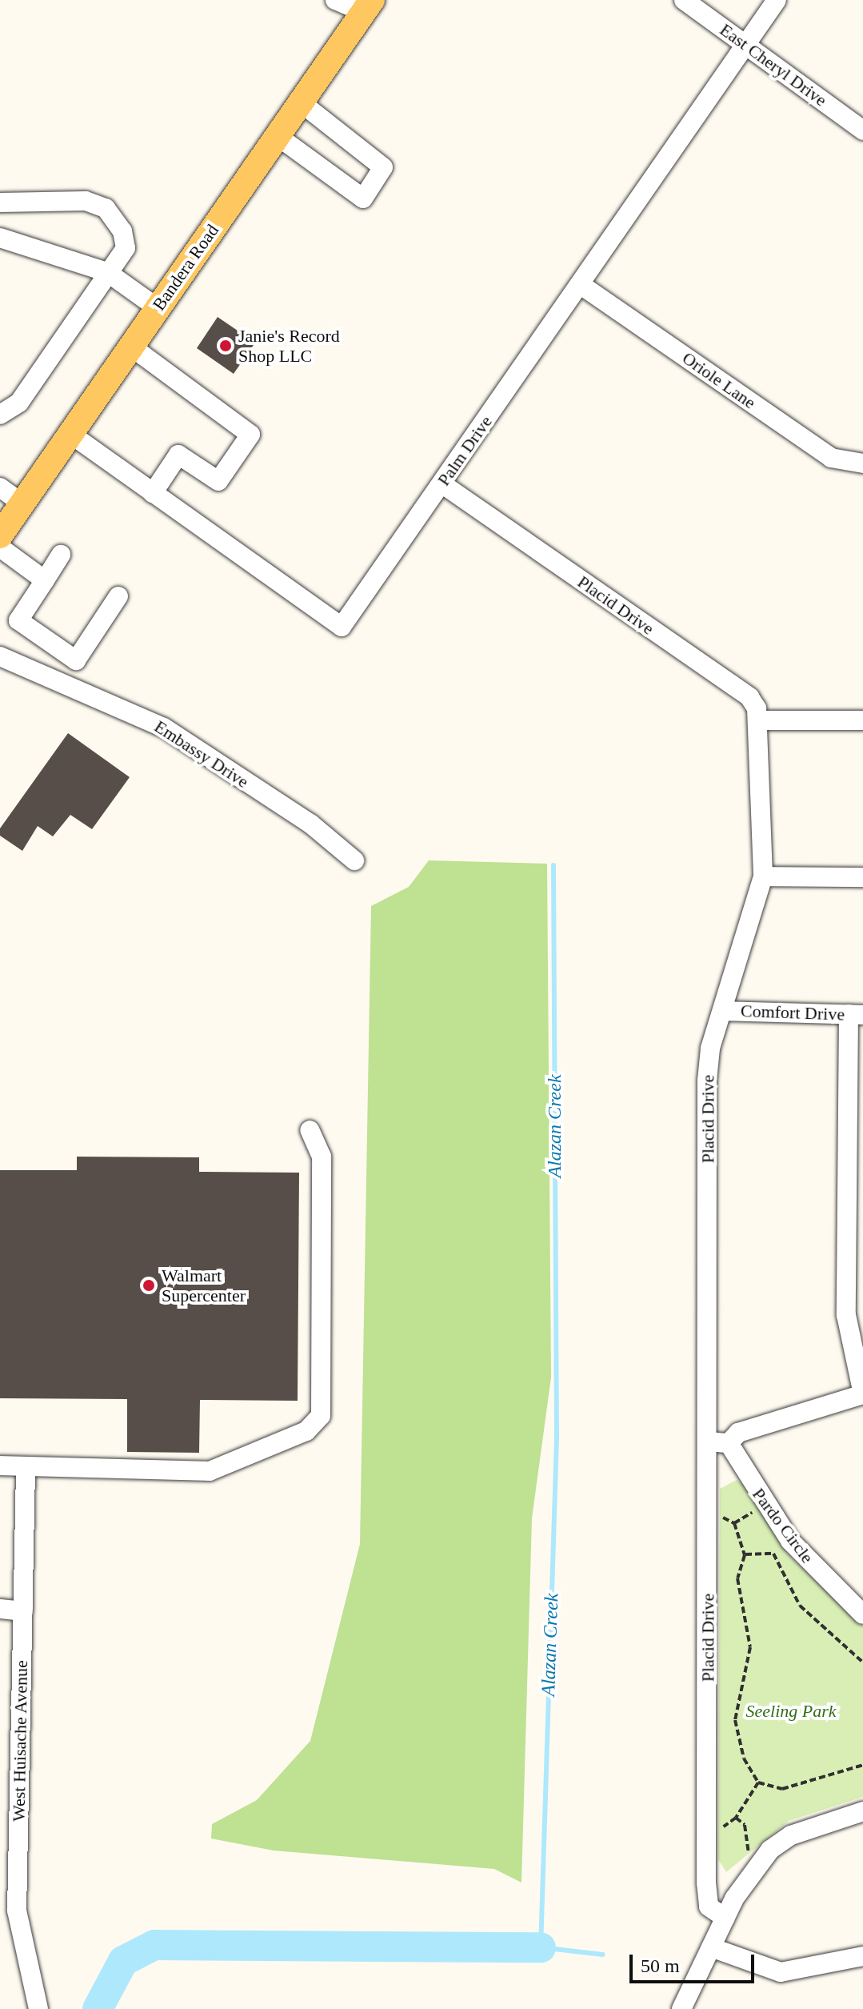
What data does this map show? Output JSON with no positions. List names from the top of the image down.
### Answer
{
  "streets": {
    "main road": ["Bandera Road"],
    "street": [
      "East Cheryl Drive",
      "Oriole Lane",
      "Palm Drive",
      "Placid Drive",
      "Embassy Drive",
      "Comfort Drive",
      "Pardo Circle",
      "West Huisache Avenue"
    ]
  },
  "crossings": [
    ["East Cheryl Drive", "Palm Drive"],
    ["Bandera Road", "Palm Drive"],
    ["Oriole Lane", "Palm Drive"],
    ["Palm Drive", "Placid Drive"],
    ["Placid Drive", "Comfort Drive"]
  ],
  "water": ["Alazan Creek"],
  "parks": ["Seeling Park"],
  "places": ["Janie's Record Shop LLC", "Walmart Supercenter"],
  "scale_bar": "50 m"
}
